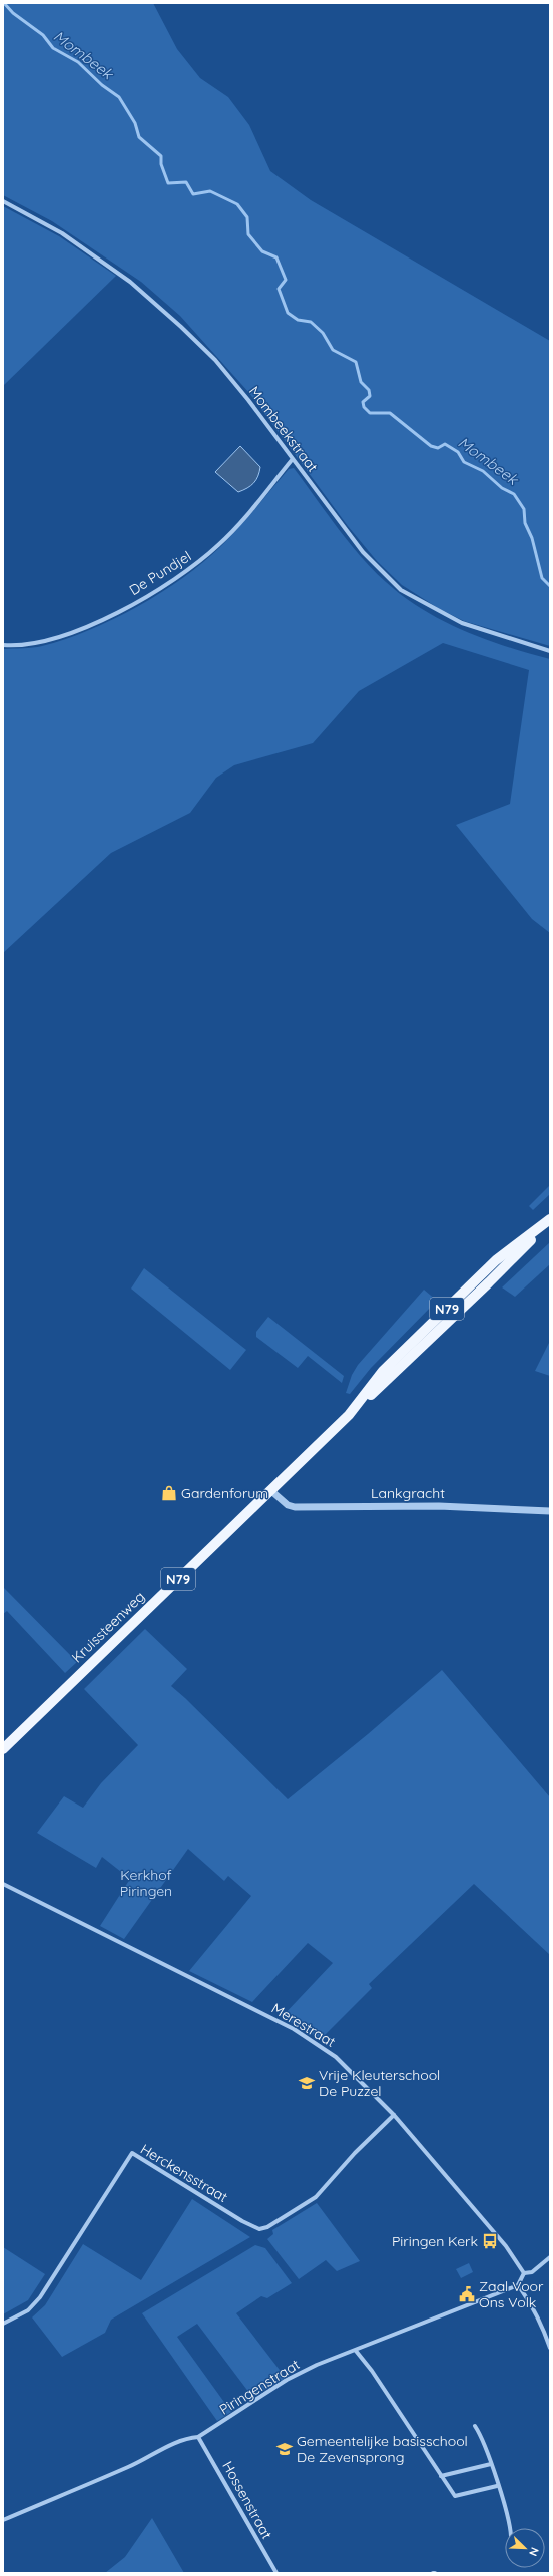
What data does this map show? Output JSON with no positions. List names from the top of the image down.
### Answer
{
  "streets": {
    "main road": ["N79", "Kruissteenweg"],
    "street": [
      "Mombeekstraat",
      "De Pundjel",
      "Lankgracht",
      "Merestraat",
      "Herckensstraat",
      "Piringenstraat",
      "Hossenstraat"
    ]
  },
  "crossings": [
    ["Mombeekstraat", "De Pundjel"],
    ["Lankgracht", "Kruissteenweg"],
    ["Merestraat", "Herckensstraat"],
    ["Piringenstraat", "Hossenstraat"]
  ],
  "water": ["Mombeek"],
  "parks": ["Kerkhof Piringen"],
  "places": {
    "shop": ["Gardenforum"],
    "school or university": ["Vrije Kleuterschool De Puzzel", "Gemeentelijke basisschool De Zevensprong"],
    "bus stop": ["Piringen Kerk"],
    "public building": ["Zaal Voor Ons Volk"]
  },
  "north": "bottom right"
}
